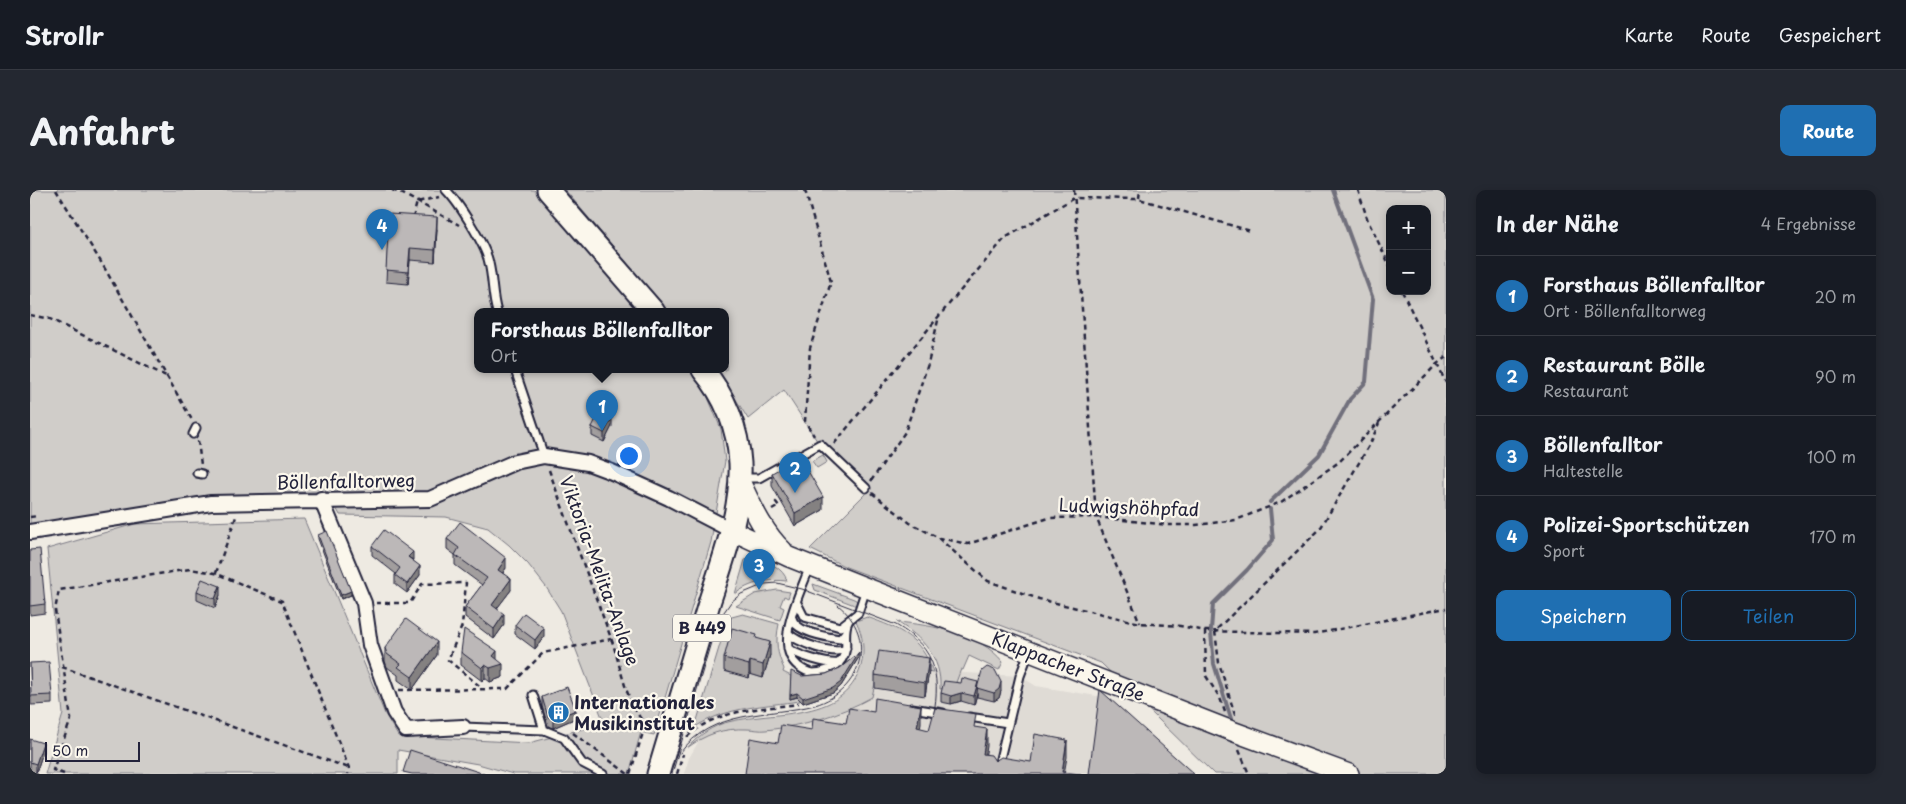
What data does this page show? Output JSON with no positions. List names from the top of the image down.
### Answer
{
  "streets": {
    "main road": ["B 449", "Klappacher Straße"],
    "street": ["Böllenfalltorweg"],
    "path": ["Ludwigshöhpfad", "Viktoria-Melita-Anlage"]
  },
  "crossings": [
    ["Böllenfalltorweg", "Viktoria-Melita-Anlage"],
    ["Böllenfalltorweg", "B 449"],
    ["Böllenfalltorweg", "Klappacher Straße"],
    ["B 449", "Klappacher Straße"]
  ],
  "places": {
    "building": ["Internationales Musikinstitut"]
  },
  "scale_bar": "50 m",
  "page": {
    "header": "Strollr",
    "nav": ["Karte", "Route", "Gespeichert"],
    "title": "Anfahrt",
    "buttons": [
      "Route",
      ["Speichern", "Teilen"]
    ],
    "heading": ["In der Nähe", "4 Ergebnisse"],
    "map_buttons": ["+", "−"],
    "pins": [
      "4",
      "1",
      "2",
      "3"
    ],
    "list": [
      {
        "mark": "1",
        "name": "Forsthaus Böllenfalltor",
        "note": "Ort · Böllenfalltorweg",
        "value": "20 m"
      },
      {
        "mark": "2",
        "name": "Restaurant Bölle",
        "note": "Restaurant",
        "value": "90 m"
      },
      {
        "mark": "3",
        "name": "Böllenfalltor",
        "note": "Haltestelle",
        "value": "100 m"
      },
      {
        "mark": "4",
        "name": "Polizei-Sportschützen",
        "note": "Sport",
        "value": "170 m"
      }
    ],
    "popup": ["Forsthaus Böllenfalltor", "Ort"],
    "scale": "50 m"
  }
}
